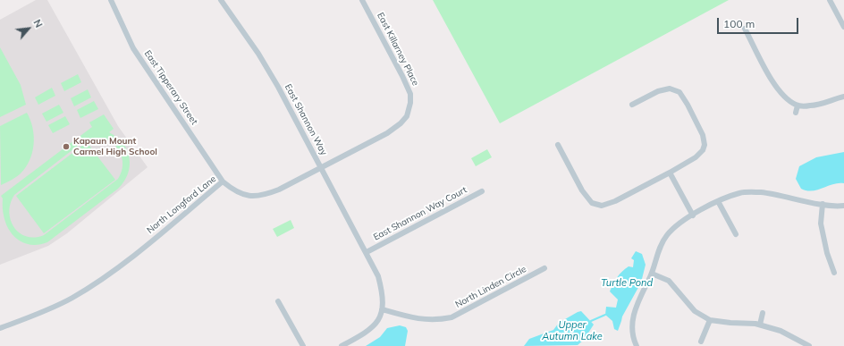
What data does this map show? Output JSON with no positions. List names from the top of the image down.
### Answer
{
  "streets": {
    "street": [
      "East Killarney Place",
      "East Tipperary Street",
      "East Shannon Way",
      "North Longford Lane",
      "East Shannon Way Court",
      "North Linden Circle"
    ]
  },
  "crossings": [
    ["East Killarney Place", "North Longford Lane"],
    ["East Tipperary Street", "North Longford Lane"],
    ["East Shannon Way", "North Longford Lane"],
    ["East Shannon Way", "East Shannon Way Court"],
    ["East Shannon Way", "North Linden Circle"]
  ],
  "water": ["Turtle Pond", "Upper Autumn Lake"],
  "places": ["Kapaun Mount Carmel High School"],
  "scale_bar": "100 m",
  "north": "top right"
}
